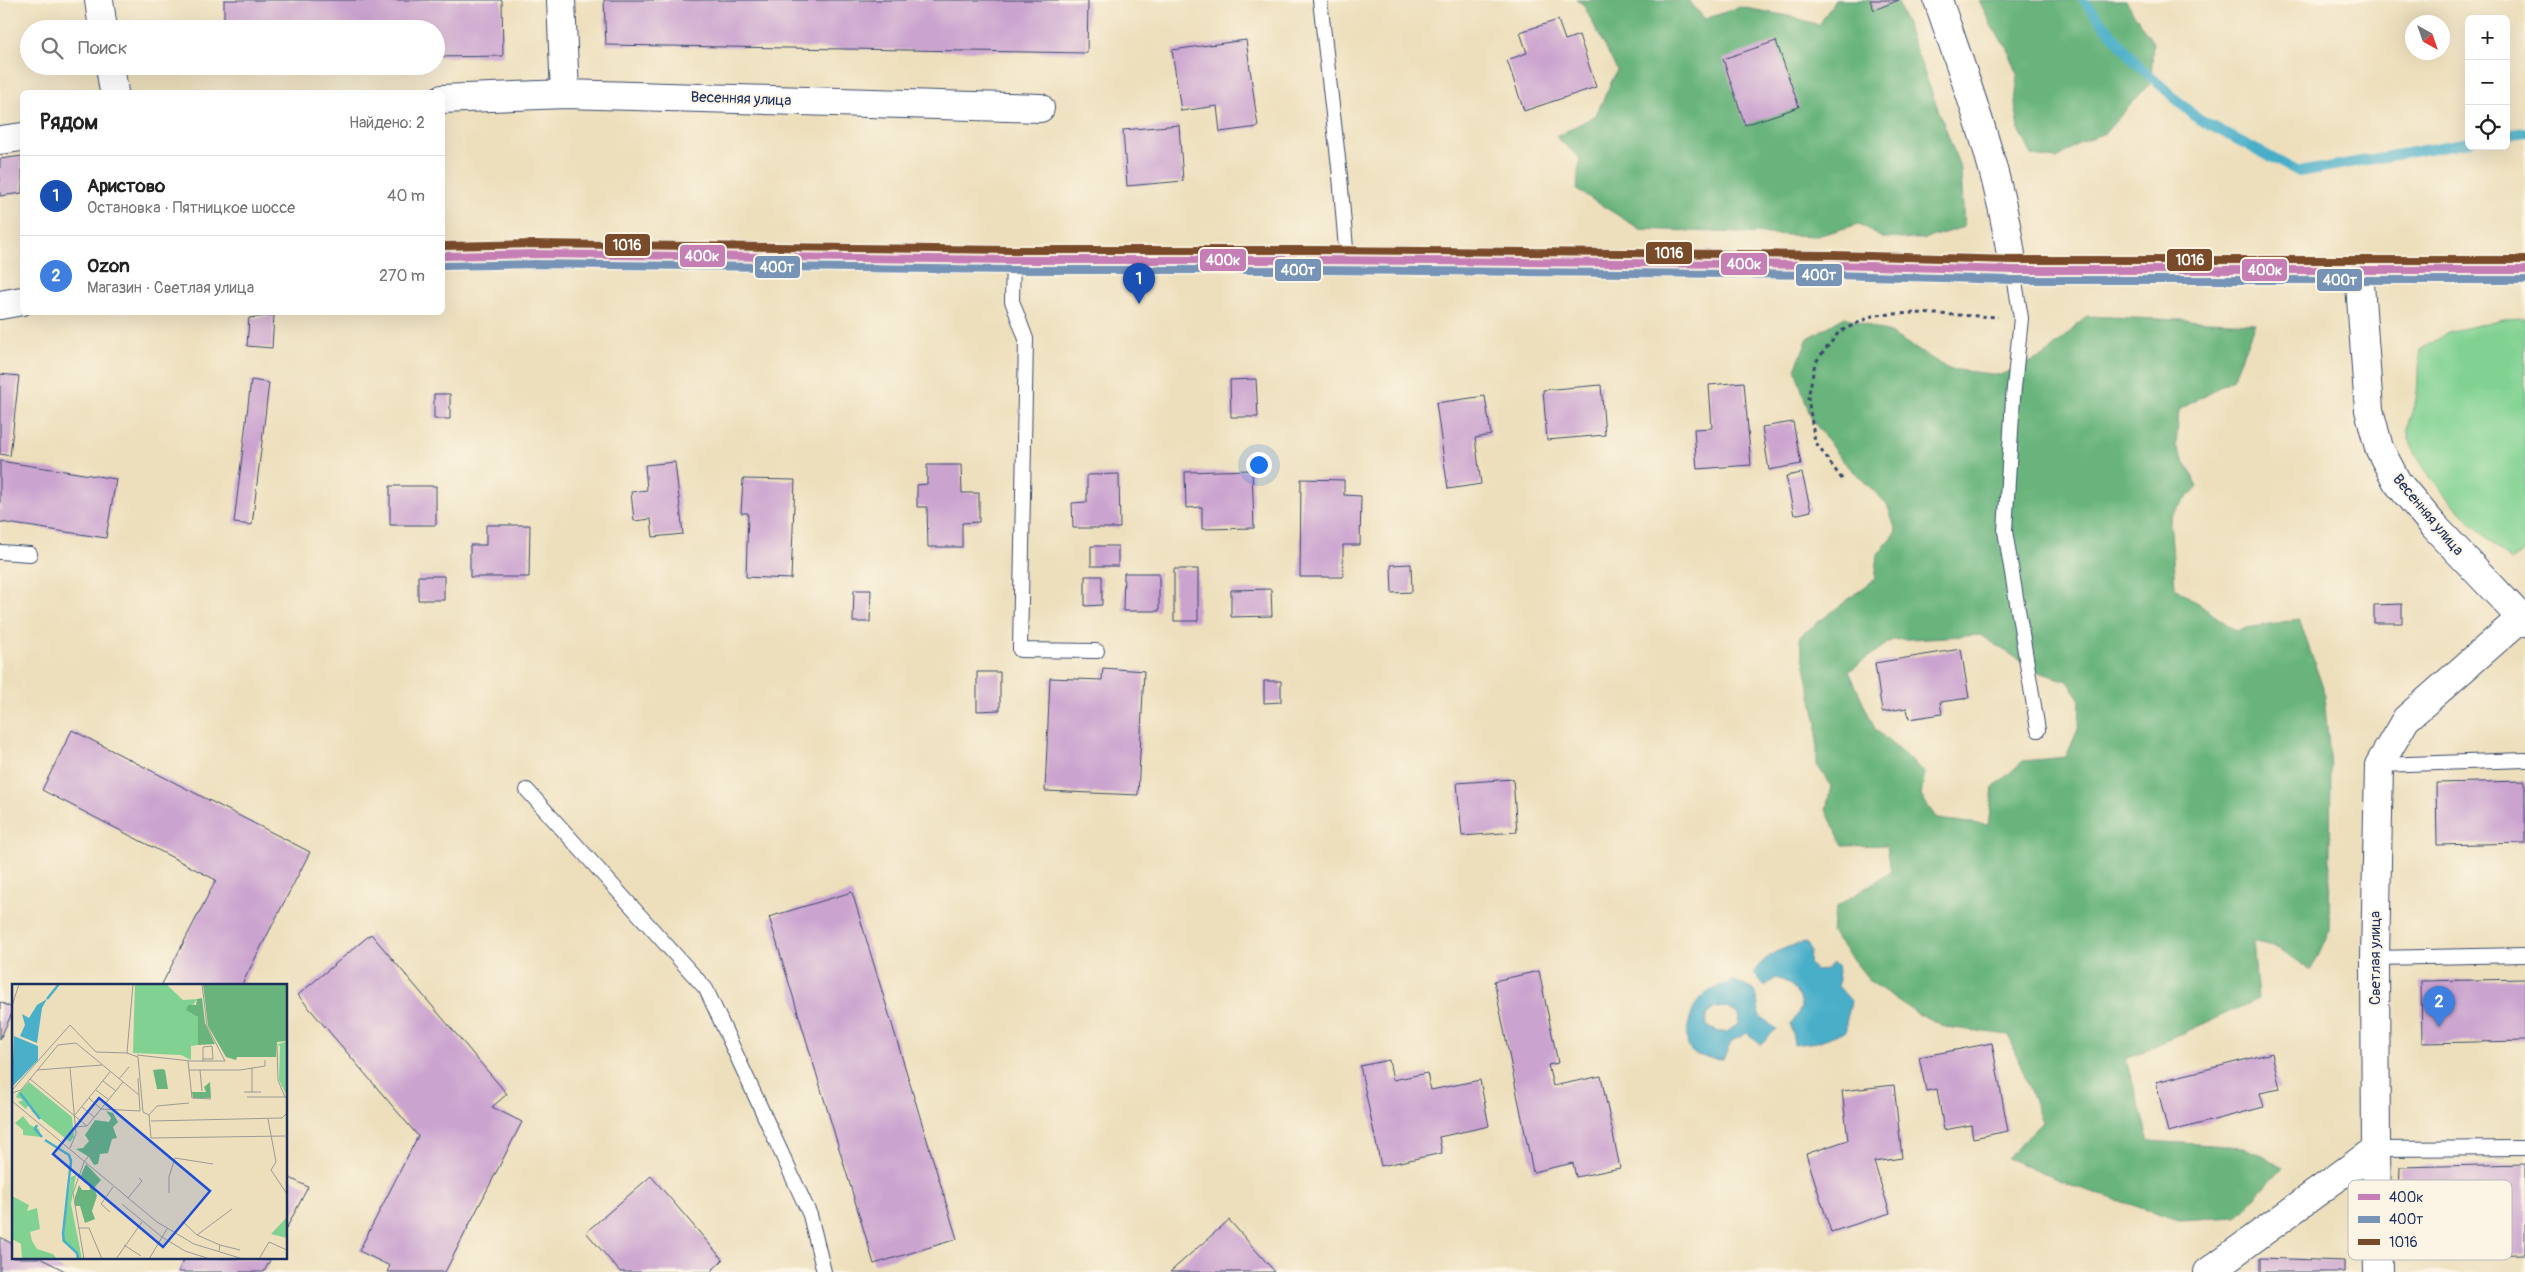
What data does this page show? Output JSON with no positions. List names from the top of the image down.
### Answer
{
  "streets": {
    "street": ["Весенняя улица", "Светлая улица"]
  },
  "lines": ["transit line 1016", "transit line 400к", "transit line 400т"],
  "legend": ["400к", "400т", "1016"],
  "north": "bottom right",
  "page": {
    "map_buttons": ["+", "−"],
    "search": "Поиск",
    "heading": ["Рядом", "Найдено: 2"],
    "list": [
      {
        "mark": "1",
        "name": "Аристово",
        "note": "Остановка · Пятницкое шоссе",
        "value": "40 m"
      },
      {
        "mark": "2",
        "name": "Ozon",
        "note": "Магазин · Светлая улица",
        "value": "270 m"
      }
    ],
    "pins": ["1", "2"]
  }
}
